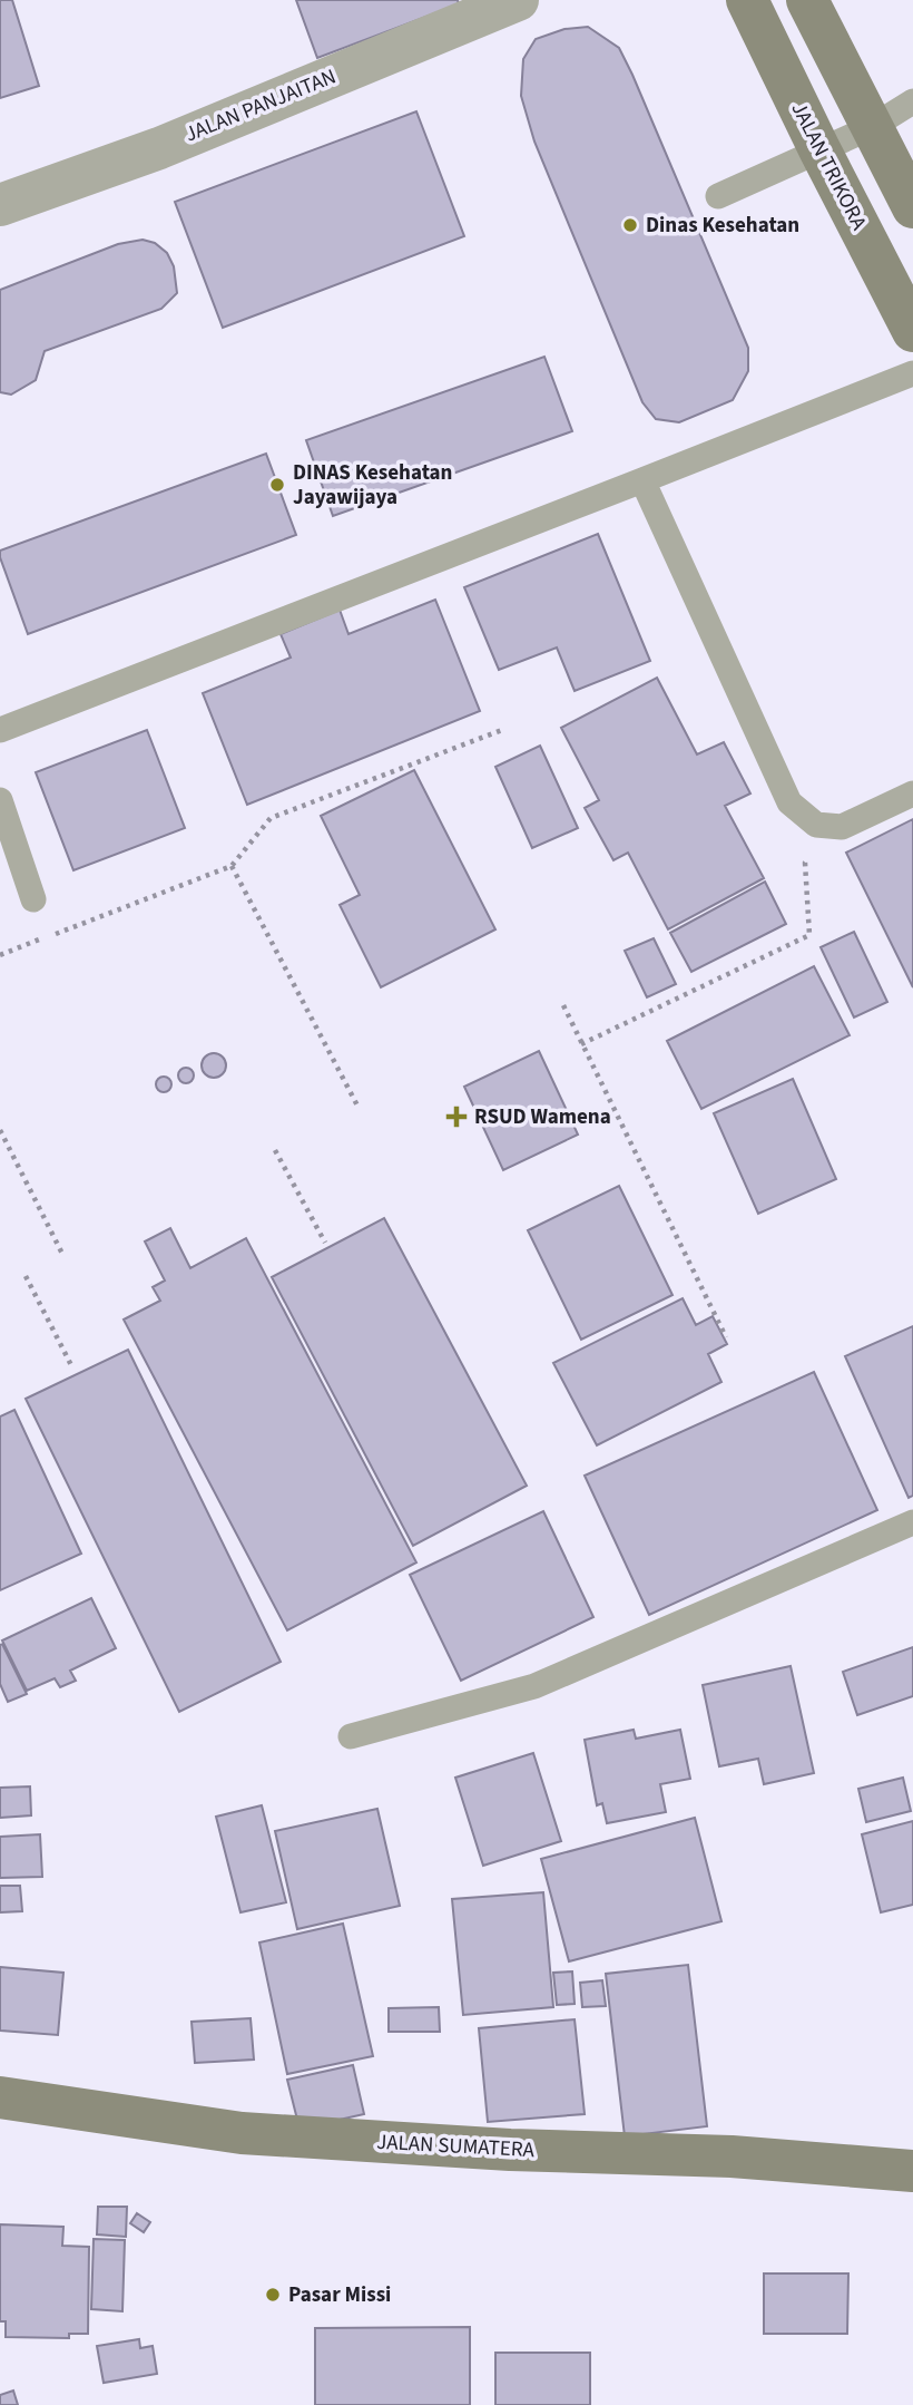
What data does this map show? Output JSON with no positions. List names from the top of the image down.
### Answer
{
  "streets": {
    "main road": ["JALAN TRIKORA", "JALAN SUMATERA"],
    "street": ["JALAN PANJAITAN"]
  },
  "places": {
    "other": ["Dinas Kesehatan", "DINAS Kesehatan Jayawijaya", "Pasar Missi"],
    "health": ["RSUD Wamena"]
  }
}
